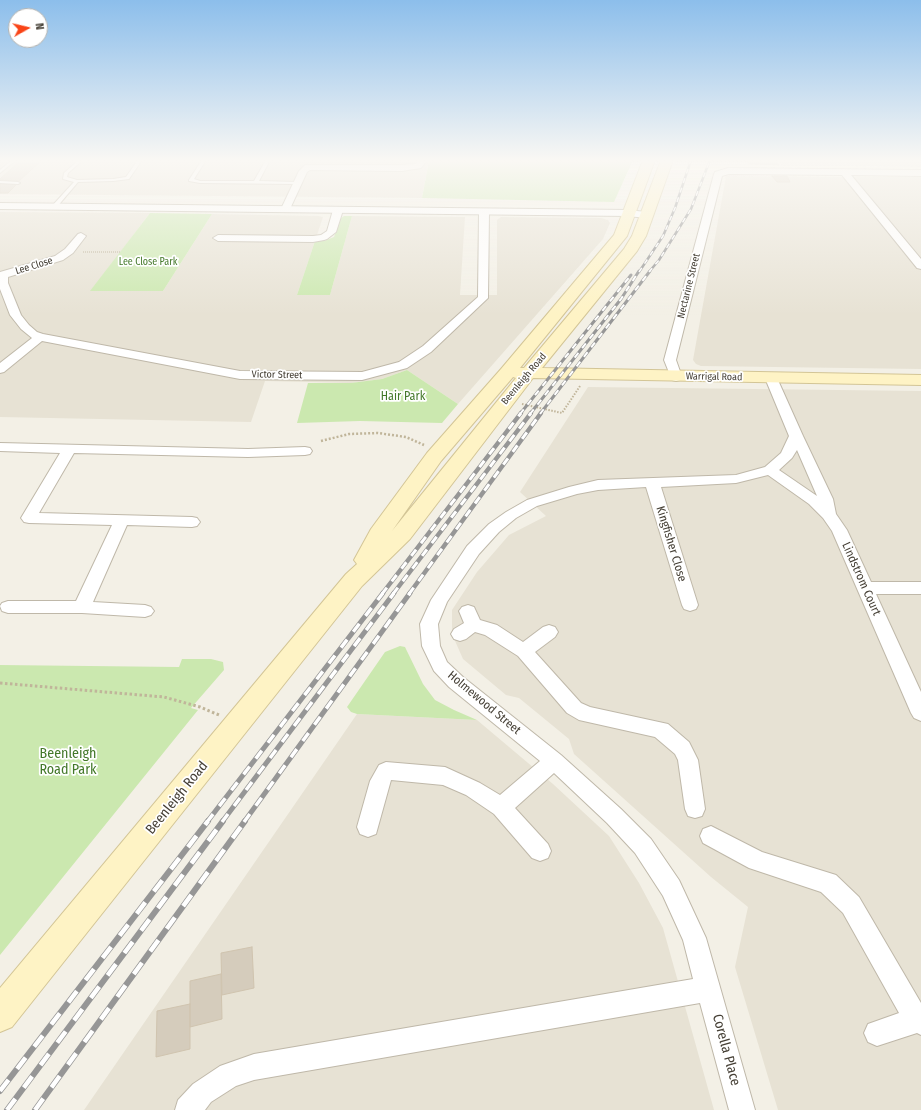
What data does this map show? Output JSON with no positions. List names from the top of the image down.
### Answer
{
  "streets": {
    "main road": ["Warrigal Road", "Beenleigh Road"],
    "street": [
      "Lee Close",
      "Nectarine Street",
      "Victor Street",
      "Kingfisher Close",
      "Lindstrom Court",
      "Holmewood Street",
      "Corella Place"
    ]
  },
  "crossings": [
    ["Lee Close", "Victor Street"],
    ["Nectarine Street", "Warrigal Road"],
    ["Warrigal Road", "Beenleigh Road"],
    ["Kingfisher Close", "Holmewood Street"],
    ["Lindstrom Court", "Holmewood Street"],
    ["Holmewood Street", "Corella Place"]
  ],
  "parks": ["Lee Close Park", "Hair Park", "Beenleigh Road Park"],
  "north": "right"
}
